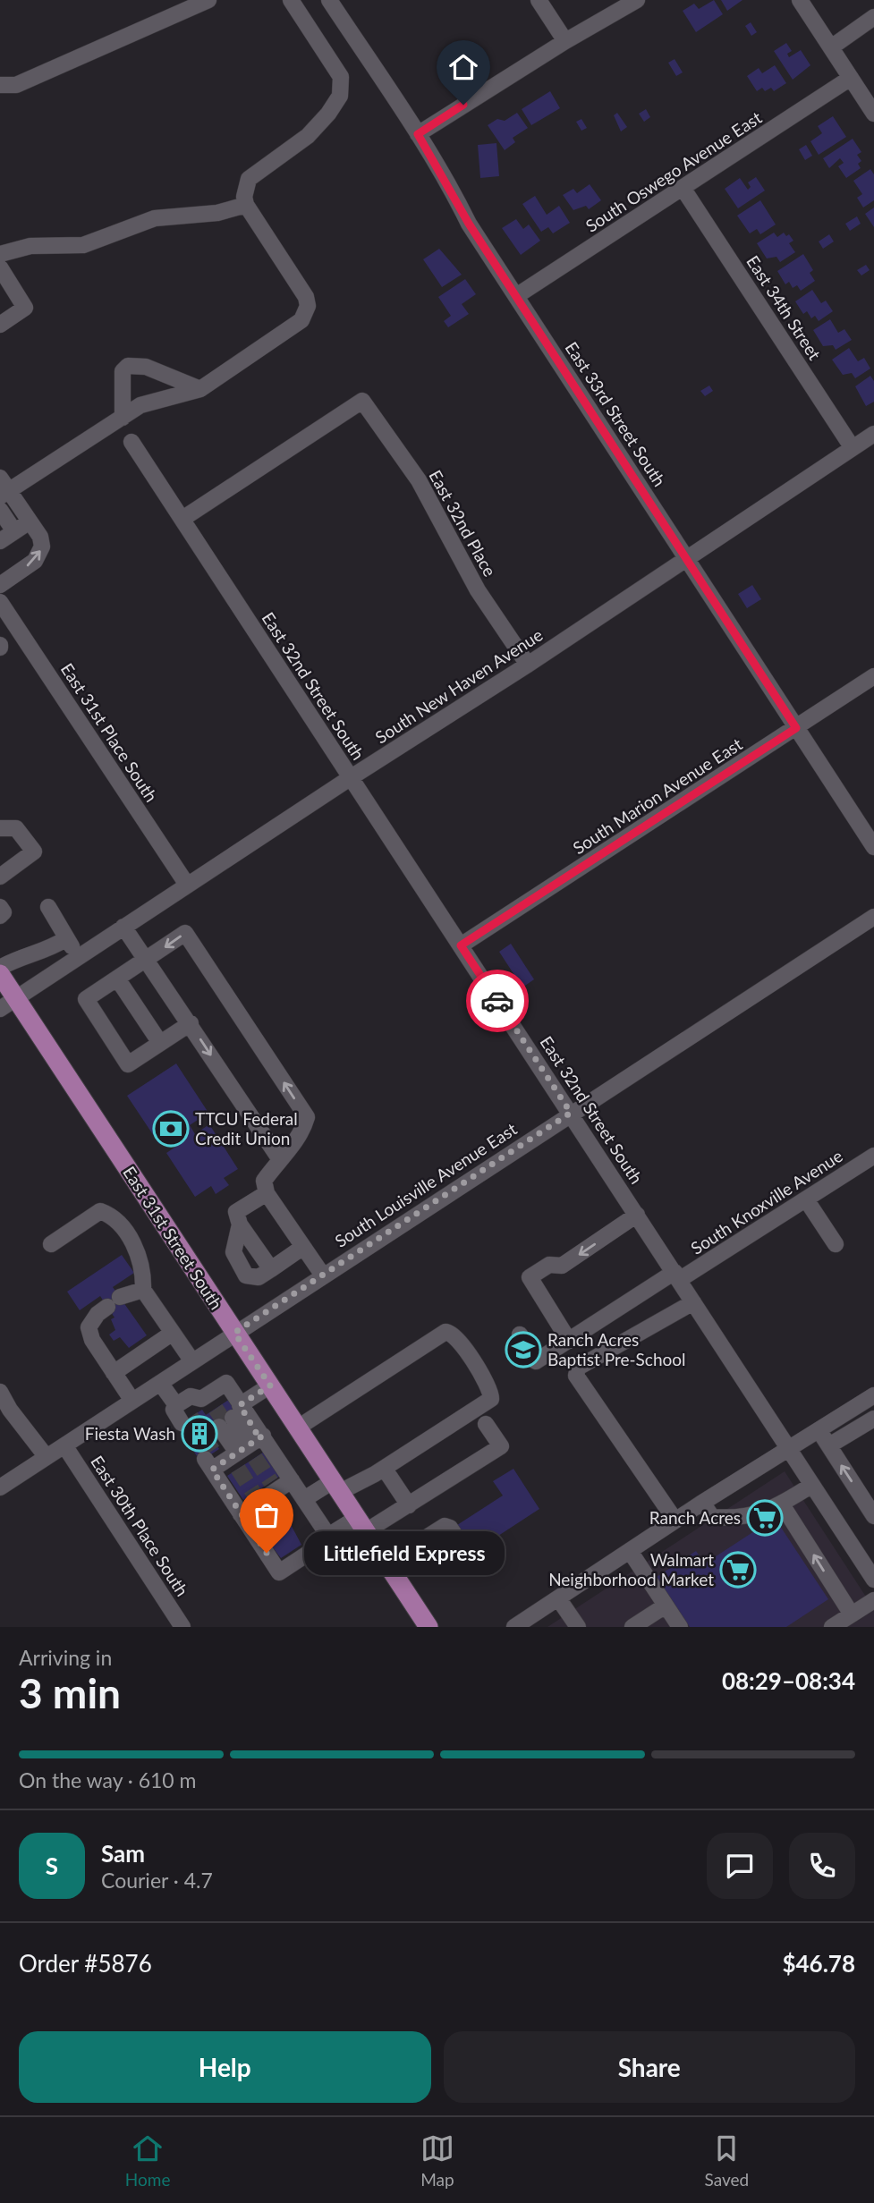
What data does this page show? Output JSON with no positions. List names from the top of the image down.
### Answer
{
  "streets": {
    "main road": ["East 31st Street South"],
    "street": [
      "South Oswego Avenue East",
      "East 34th Street",
      "East 33rd Street South",
      "East 32nd Place",
      "East 32nd Street South",
      "South New Haven Avenue",
      "East 31st Place South",
      "South Marion Avenue East",
      "South Louisville Avenue East",
      "South Knoxville Avenue",
      "East 30th Place South"
    ]
  },
  "crossings": [
    ["South Oswego Avenue East", "East 34th Street"],
    ["South Oswego Avenue East", "East 33rd Street South"],
    ["East 34th Street", "South New Haven Avenue"],
    ["East 33rd Street South", "South New Haven Avenue"],
    ["East 33rd Street South", "South Marion Avenue East"],
    ["East 32nd Place", "East 32nd Street South"],
    ["East 32nd Place", "South New Haven Avenue"],
    ["East 32nd Street South", "South New Haven Avenue"],
    ["East 32nd Street South", "South Marion Avenue East"],
    ["East 32nd Street South", "South Louisville Avenue East"],
    ["East 32nd Street South", "South Knoxville Avenue"],
    ["South New Haven Avenue", "East 31st Place South"],
    ["South New Haven Avenue", "East 31st Street South"],
    ["South Louisville Avenue East", "East 31st Street South"],
    ["South Louisville Avenue East", "East 30th Place South"]
  ],
  "places": {
    "bank": ["TTCU Federal Credit Union"],
    "school or university": ["Ranch Acres Baptist Pre-School"],
    "building": ["Fiesta Wash"],
    "supermarket": ["Ranch Acres", "Walmart Neighborhood Market"],
    "other": ["Littlefield Express"]
  },
  "page": {
    "bubble": "Littlefield Express",
    "heading": ["3 min", "Arriving in", "08:29–08:34"],
    "panel": [
      "Sam",
      "Courier · 4.7",
      "Order #5876",
      "$46.78"
    ],
    "bar": "On the way · 610 m",
    "round": "S",
    "buttons": ["Help", "Share"],
    "tabs": ["Home", "Map", "Saved"]
  }
}
